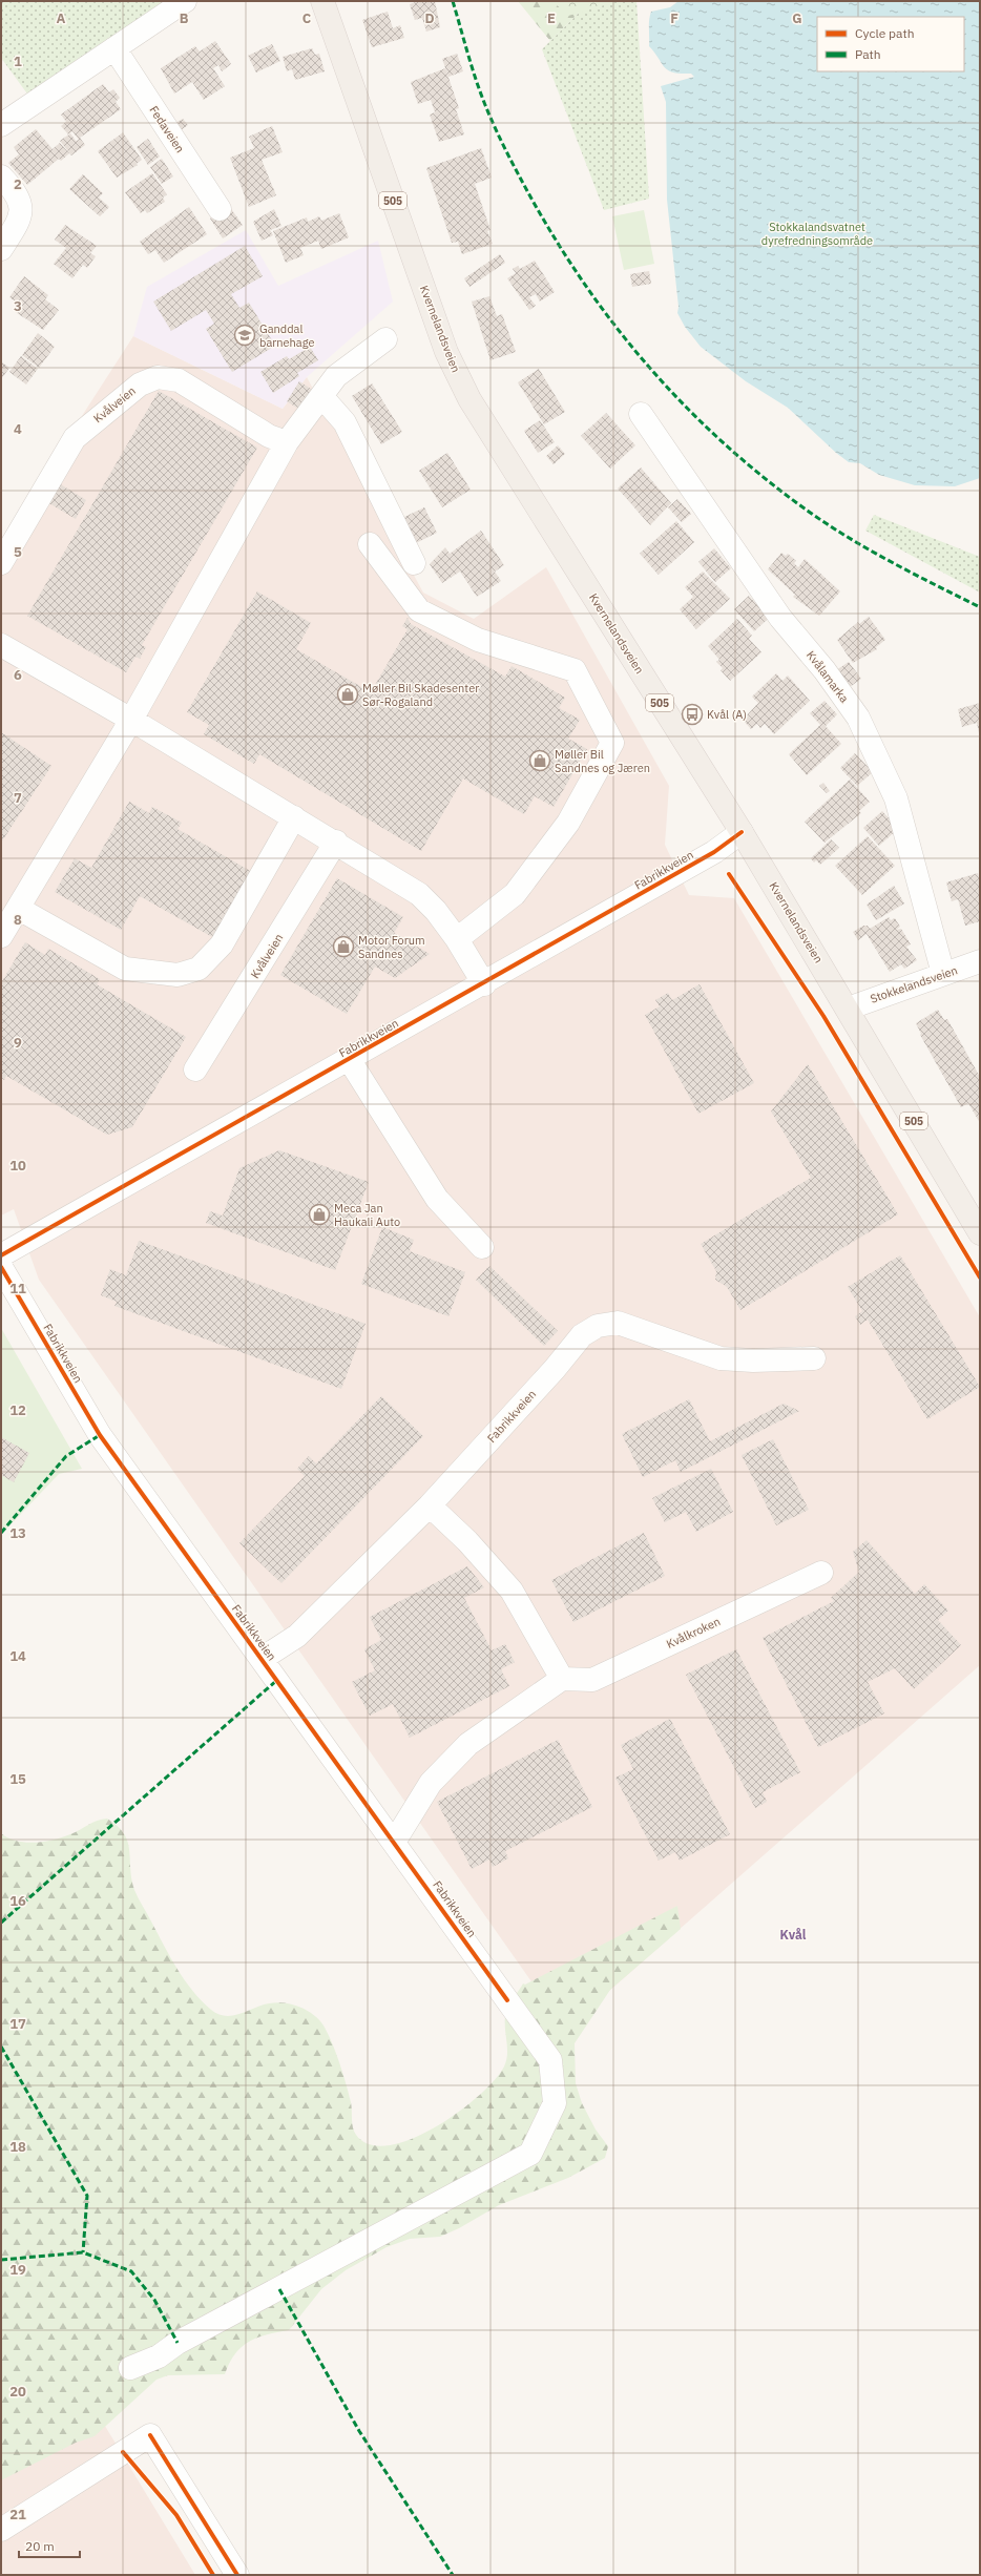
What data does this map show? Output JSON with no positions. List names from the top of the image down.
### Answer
{
  "streets": {
    "main road": ["505", "Kvernelandsveien"],
    "street": [
      "Fedaveien",
      "Kvålveien",
      "Kvålamarka",
      "Fabrikkveien",
      "Stokkelandsveien",
      "Kvålkroken"
    ]
  },
  "crossings": [
    ["Kvernelandsveien", "Fabrikkveien"],
    ["Kvernelandsveien", "Stokkelandsveien"],
    ["Kvålamarka", "Stokkelandsveien"]
  ],
  "districts": ["Kvål"],
  "parks": ["Stokkalandsvatnet dyrefredningsområde"],
  "places": {
    "school or university": ["Ganddal barnehage"],
    "shop": [
      "Møller Bil Skadesenter Sør-Rogaland",
      "Møller Bil Sandnes og Jæren",
      "Motor Forum Sandnes",
      "Meca Jan Haukali Auto"
    ],
    "bus stop": ["Kvål (A)"]
  },
  "legend": ["Cycle path", "Path"],
  "scale_bar": "20 m",
  "grid": {
    "columns": [
      "A",
      "B",
      "C",
      "D",
      "E",
      "F",
      "G"
    ],
    "rows": [
      "1",
      "2",
      "3",
      "4",
      "5",
      "6",
      "7",
      "8",
      "9",
      "10",
      "11",
      "12",
      "13",
      "14",
      "15",
      "16",
      "17",
      "18",
      "19",
      "20",
      "21"
    ]
  }
}
